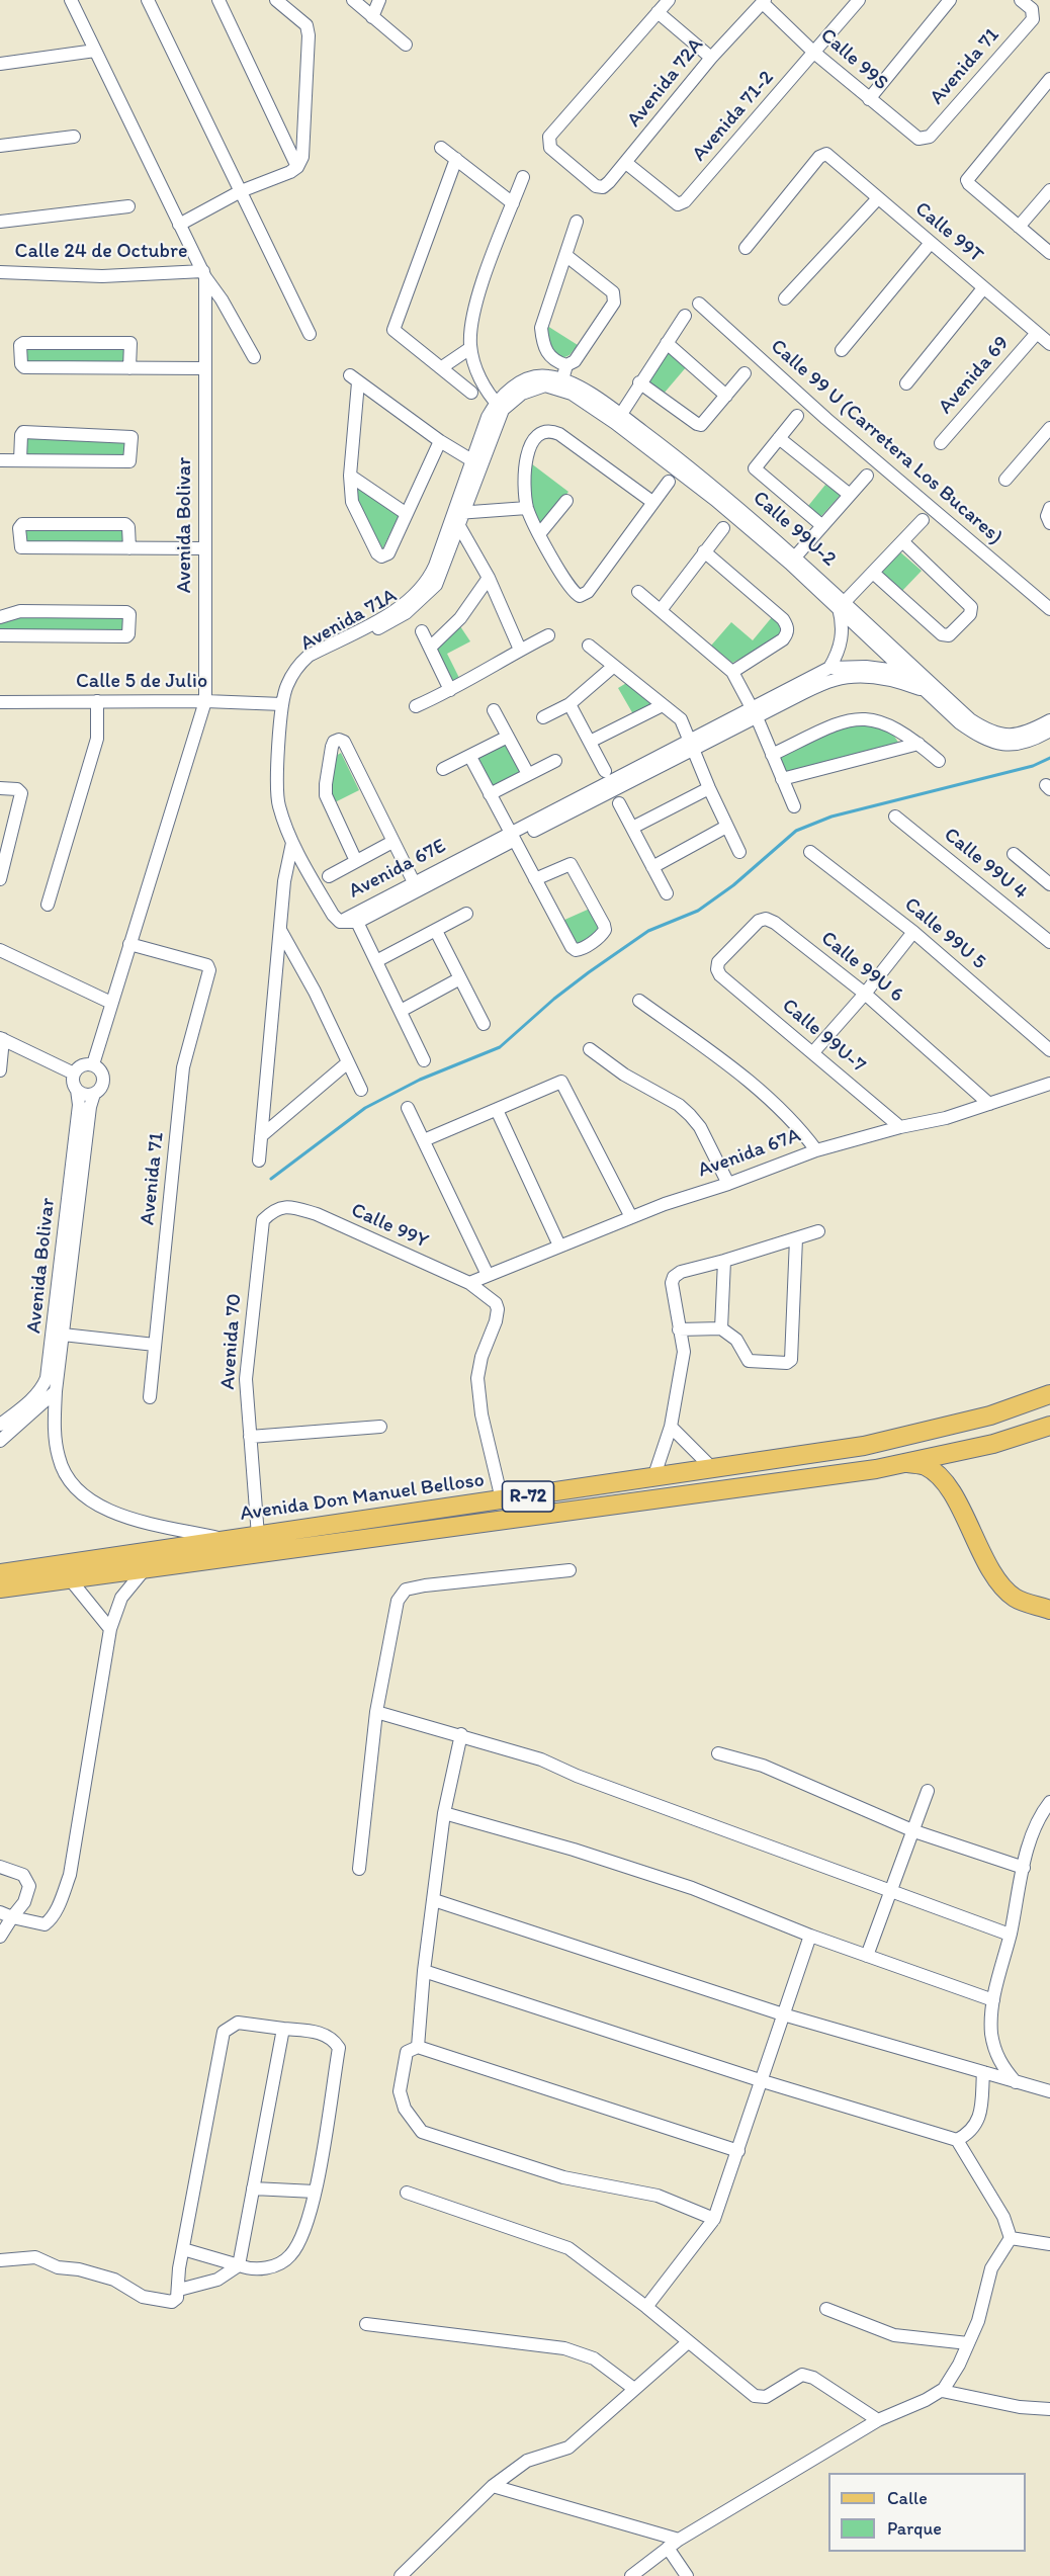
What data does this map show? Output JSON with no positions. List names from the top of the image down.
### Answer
{
  "streets": {
    "main road": ["R-72", "Avenida Don Manuel Belloso"],
    "street": [
      "Calle 99S",
      "Avenida 71",
      "Avenida 72A",
      "Avenida 71-2",
      "Calle 99T",
      "Calle 24 de Octubre",
      "Avenida 69",
      "Calle 99 U (Carretera Los Bucares)",
      "Avenida Bolivar",
      "Calle 99U-2",
      "Avenida 71A",
      "Calle 5 de Julio",
      "Calle 99U 4",
      "Avenida 67E",
      "Calle 99U 5",
      "Calle 99U 6",
      "Calle 99U-7",
      "Avenida 67A",
      "Calle 99Y",
      "Avenida 70"
    ]
  },
  "crossings": [
    ["Calle 99S", "Avenida 71"],
    ["Calle 99S", "Avenida 72A"],
    ["Calle 99S", "Avenida 71-2"],
    ["Avenida 71", "Avenida Bolivar"],
    ["Avenida 72A", "Avenida 71-2"],
    ["Calle 99T", "Avenida 69"],
    ["Calle 24 de Octubre", "Avenida Bolivar"],
    ["Avenida Bolivar", "Calle 5 de Julio"],
    ["Calle 99U-2", "Avenida 71A"],
    ["Calle 99U-2", "Avenida 67E"],
    ["Avenida 71A", "Calle 5 de Julio"],
    ["Calle 99U 6", "Calle 99U-7"],
    ["Calle 99U 6", "Avenida 67A"],
    ["Calle 99U-7", "Avenida 67A"],
    ["Avenida 67A", "Calle 99Y"],
    ["Calle 99Y", "Avenida 70"],
    ["Calle 99Y", "Avenida Don Manuel Belloso"],
    ["Avenida 70", "Avenida Don Manuel Belloso"]
  ],
  "legend": ["Calle", "Parque"]
}
